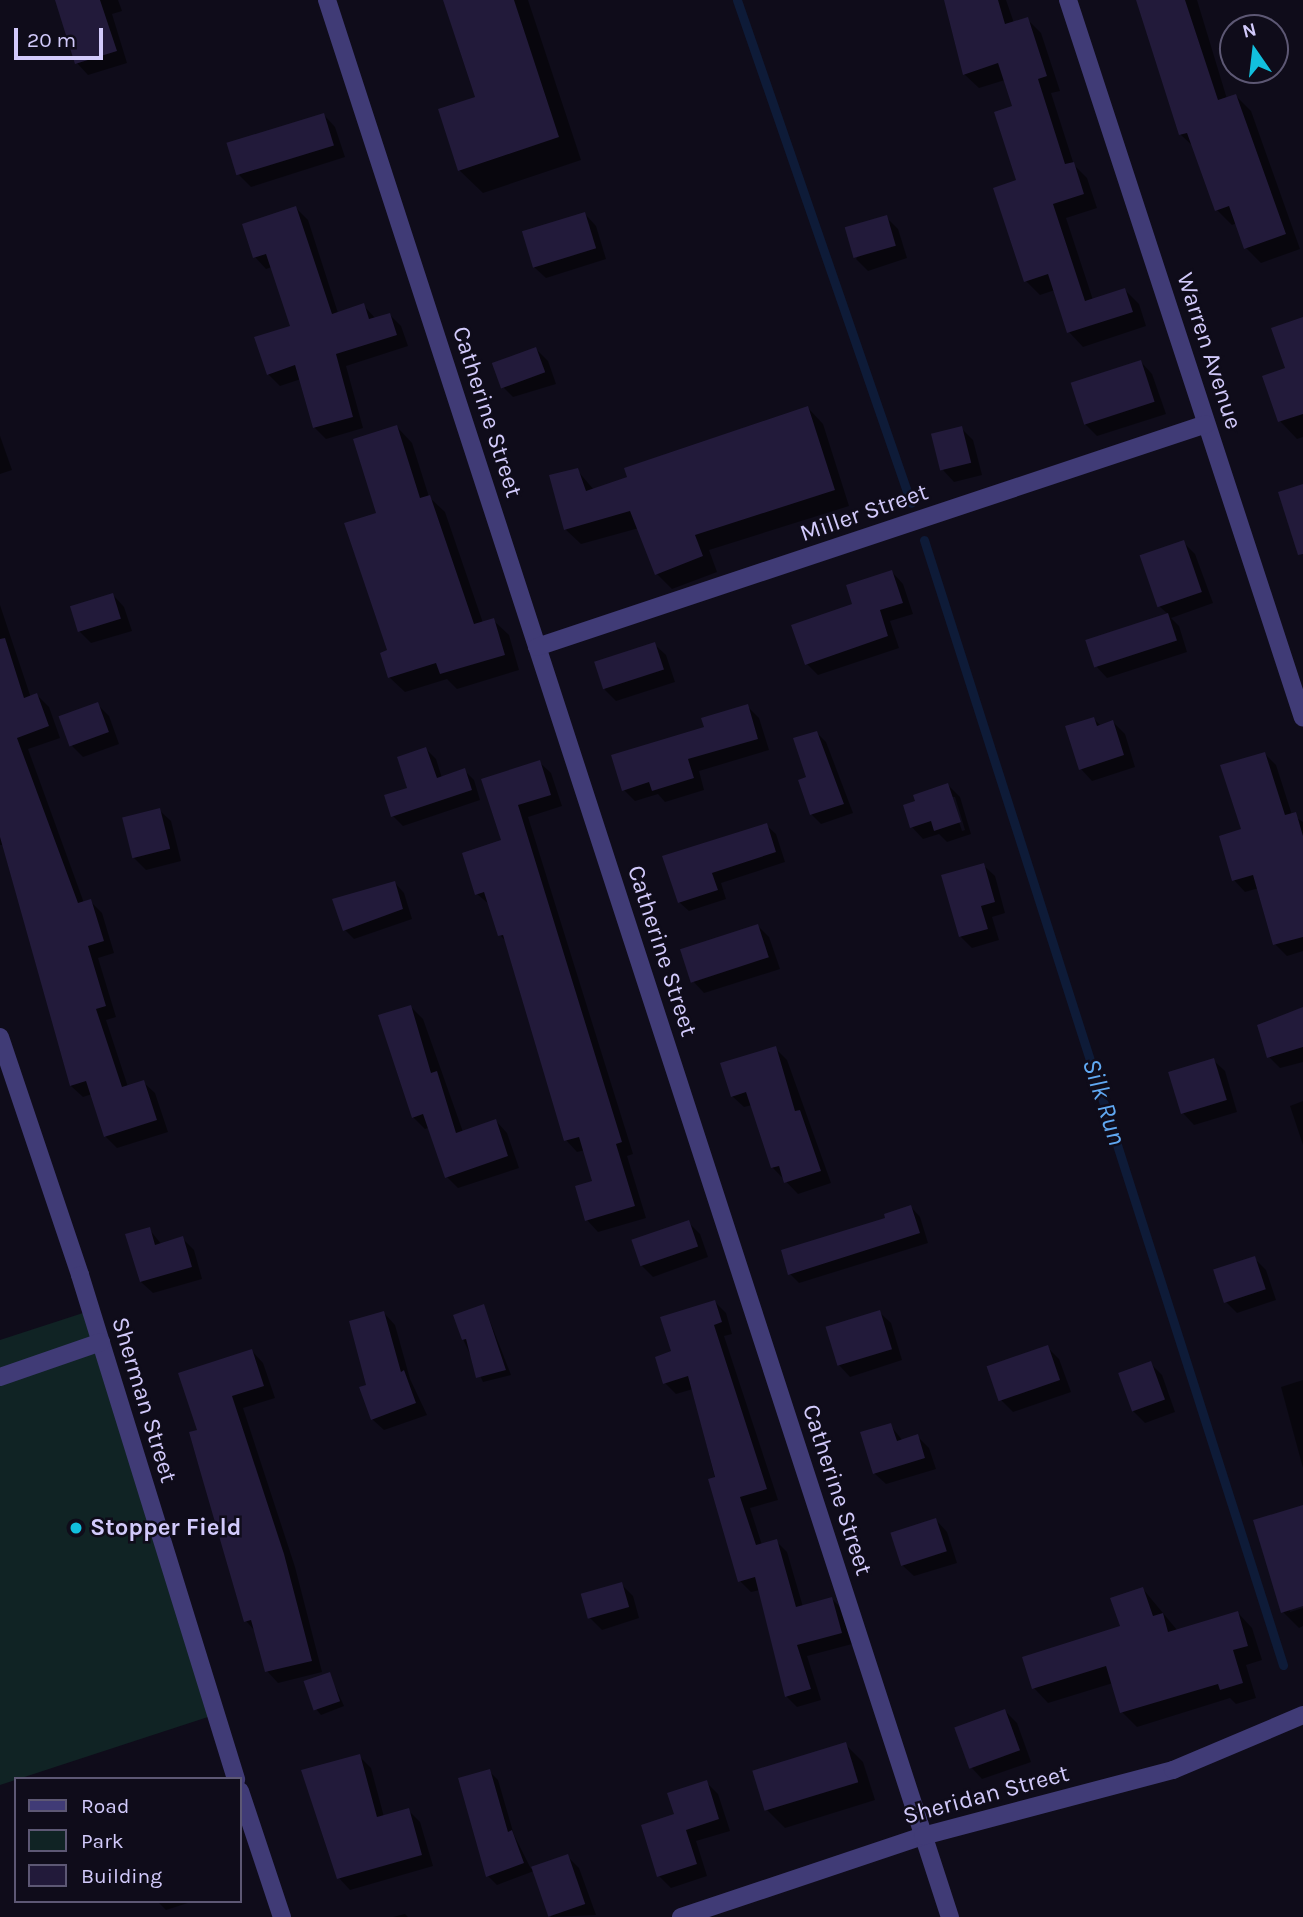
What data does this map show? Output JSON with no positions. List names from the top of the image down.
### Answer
{
  "streets": {
    "street": [
      "Warren Avenue",
      "Catherine Street",
      "Miller Street",
      "Sherman Street",
      "Sheridan Street"
    ]
  },
  "crossings": [
    ["Warren Avenue", "Miller Street"],
    ["Catherine Street", "Miller Street"],
    ["Catherine Street", "Sheridan Street"]
  ],
  "water": ["Silk Run"],
  "places": ["Stopper Field"],
  "legend": ["Road", "Park", "Building"],
  "scale_bar": "20 m",
  "north": "top"
}
